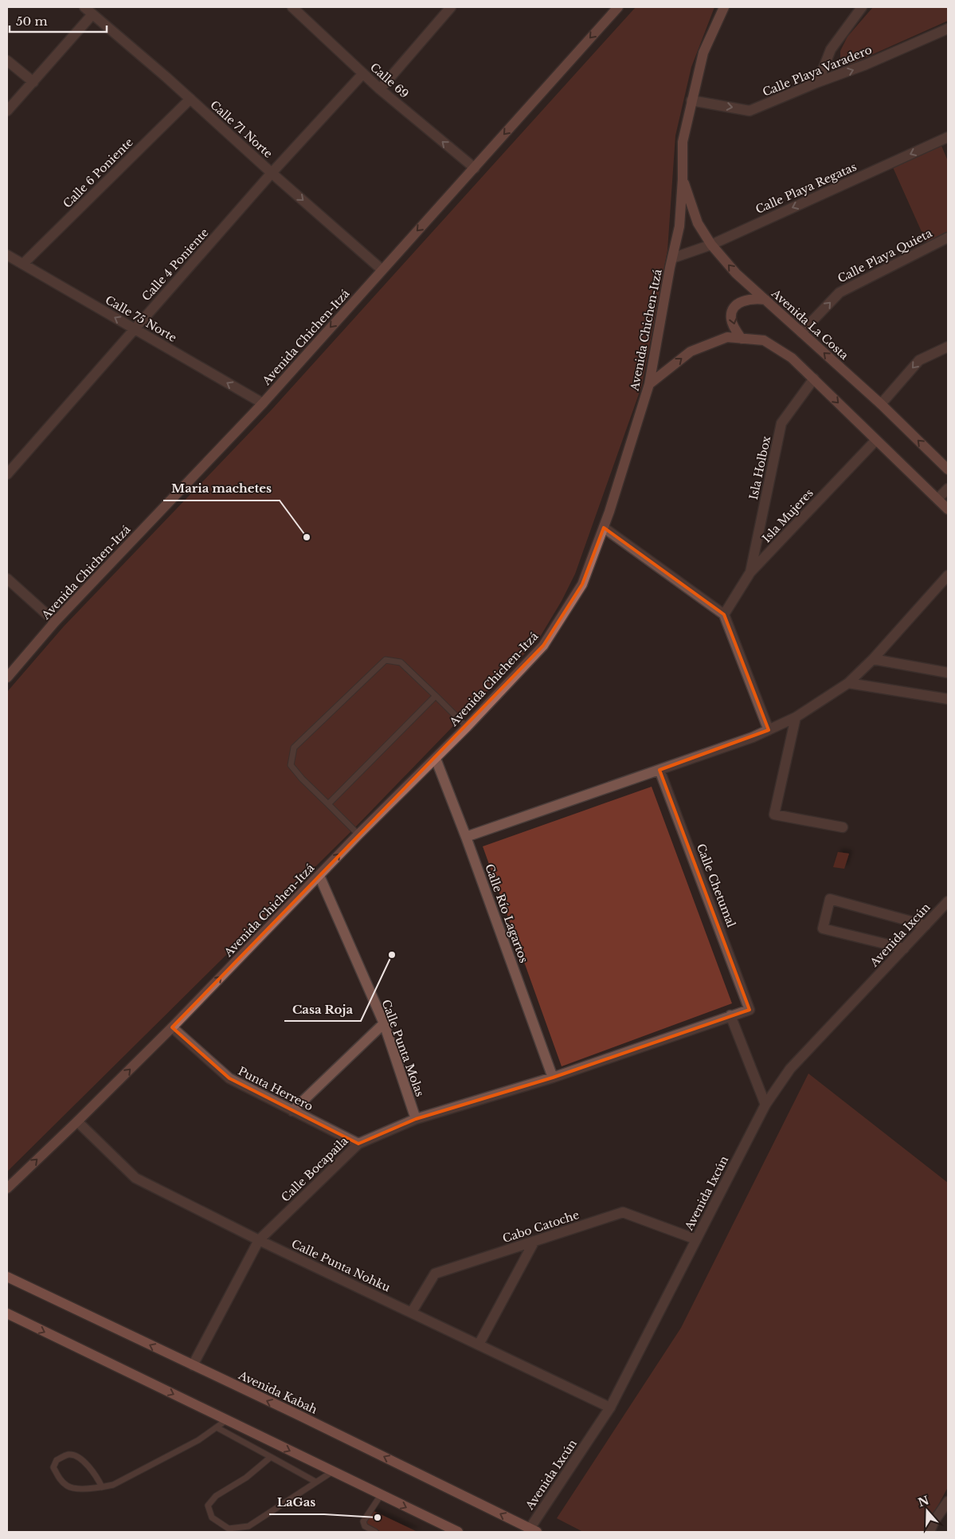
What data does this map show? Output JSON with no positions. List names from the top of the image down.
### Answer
{
  "streets": {
    "main road": ["Avenida La Costa", "Avenida Chichen-Itzá", "Avenida Kabah"],
    "street": [
      "Calle Playa Varadero",
      "Calle 69",
      "Calle 71 Norte",
      "Calle 6 Poniente",
      "Calle Playa Regatas",
      "Calle Playa Quieta",
      "Calle 4 Poniente",
      "Calle 75 Norte",
      "Isla Holbox",
      "Isla Mujeres",
      "Calle Chetumal",
      "Calle Río Lagartos",
      "Avenida Ixcún",
      "Calle Punta Molas",
      "Punta Herrero",
      "Calle Bocapaila",
      "Cabo Catoche",
      "Calle Punta Nohku"
    ]
  },
  "crossings": [
    ["Calle Playa Varadero", "Avenida Chichen-Itzá"],
    ["Calle 69", "Calle 4 Poniente"],
    ["Calle 69", "Avenida Chichen-Itzá"],
    ["Calle 71 Norte", "Calle 6 Poniente"],
    ["Calle 71 Norte", "Calle 4 Poniente"],
    ["Calle 71 Norte", "Avenida Chichen-Itzá"],
    ["Calle 6 Poniente", "Calle 75 Norte"],
    ["Calle Playa Regatas", "Avenida La Costa"],
    ["Calle Playa Regatas", "Avenida Chichen-Itzá"],
    ["Calle Playa Quieta", "Avenida La Costa"],
    ["Calle 4 Poniente", "Calle 75 Norte"],
    ["Calle 75 Norte", "Avenida Chichen-Itzá"],
    ["Avenida La Costa", "Avenida Chichen-Itzá"],
    ["Avenida Chichen-Itzá", "Calle Río Lagartos"],
    ["Avenida Chichen-Itzá", "Calle Punta Molas"],
    ["Avenida Chichen-Itzá", "Punta Herrero"],
    ["Avenida Chichen-Itzá", "Calle Punta Nohku"],
    ["Isla Holbox", "Isla Mujeres"],
    ["Calle Chetumal", "Calle Bocapaila"],
    ["Calle Río Lagartos", "Calle Bocapaila"],
    ["Avenida Ixcún", "Cabo Catoche"],
    ["Avenida Ixcún", "Calle Punta Nohku"],
    ["Avenida Ixcún", "Avenida Kabah"],
    ["Calle Punta Molas", "Calle Bocapaila"],
    ["Punta Herrero", "Calle Bocapaila"],
    ["Calle Bocapaila", "Calle Punta Nohku"],
    ["Calle Bocapaila", "Avenida Kabah"],
    ["Cabo Catoche", "Calle Punta Nohku"]
  ],
  "one_way": [
    "Calle Playa Varadero",
    "Calle 69",
    "Calle 71 Norte",
    "Calle Playa Regatas",
    "Calle Playa Quieta",
    "Calle 75 Norte"
  ],
  "places": ["Maria machetes", "Casa Roja", "LaGas"],
  "scale_bar": "50 m",
  "north": "top"
}
